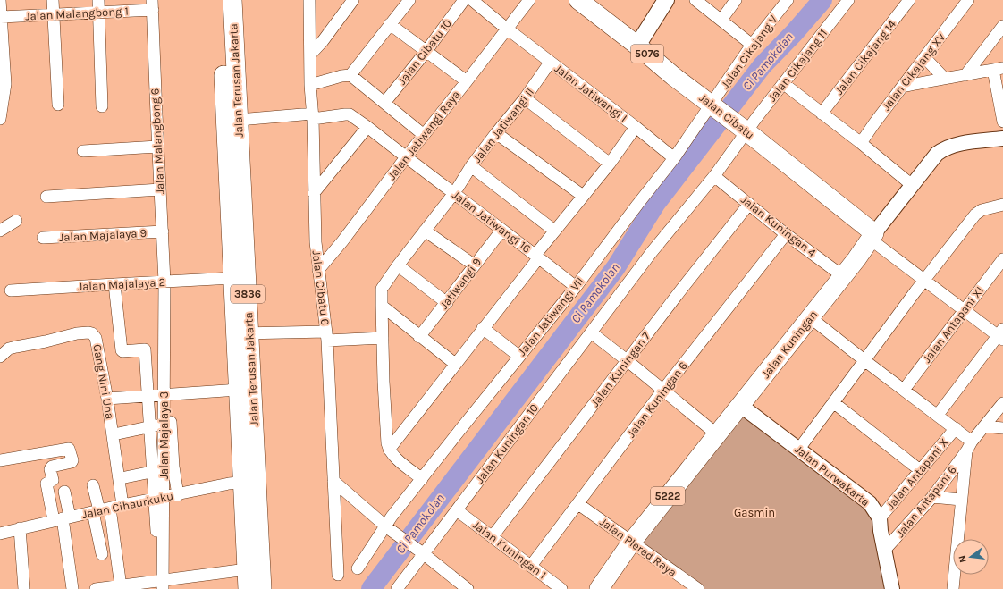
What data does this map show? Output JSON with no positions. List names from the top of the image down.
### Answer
{
  "streets": {
    "main road": [
      "5076",
      "Jalan Terusan Jakarta",
      "Jalan Cibatu",
      "3836",
      "Jalan Kuningan",
      "5222"
    ],
    "street": [
      "Jalan Malangbong 1",
      "Jalan Cibatu 10",
      "Jalan Cikajang V",
      "Jalan Cikajang 14",
      "Jalan Cikajang 11",
      "Jalan Cikajang XV",
      "Jalan Jatiwangi I",
      "Jalan Jatiwangi II",
      "Jalan Jatiwangi Raya",
      "Jalan Malangbong 6",
      "Jalan Jatiwangi 16",
      "Jalan Kuningan 4",
      "Jalan Majalaya 9",
      "Jatiwangi 9",
      "Jalan Majalaya 2",
      "Jalan Cibatu 6",
      "Jalan Jatiwangi VII",
      "Jalan Antapani XI",
      "Jalan Kuningan 7",
      "Gang Nini Una",
      "Jalan Kuningan 6",
      "Jalan Majalaya 3",
      "Jalan Kuningan 10",
      "Jalan Antapani X",
      "Jalan Purwakarta",
      "Jalan Antapani 6",
      "Jalan Cihaurkuku",
      "Jalan Plered Raya",
      "Jalan Kuningan 1"
    ]
  },
  "crossings": [
    ["Jalan Malangbong 1", "Jalan Malangbong 6"],
    ["Jalan Cikajang V", "Jalan Cibatu"],
    ["Jalan Cikajang V", "Jalan Jatiwangi VII"],
    ["Jalan Cikajang 11", "Jalan Cibatu"],
    ["Jalan Terusan Jakarta", "Jalan Jatiwangi 16"],
    ["Jalan Terusan Jakarta", "Jalan Majalaya 2"],
    ["Jalan Terusan Jakarta", "Jalan Cihaurkuku"],
    ["Jalan Jatiwangi I", "Jalan Jatiwangi II"],
    ["Jalan Jatiwangi I", "Jalan Jatiwangi Raya"],
    ["Jalan Jatiwangi I", "Jalan Jatiwangi VII"],
    ["Jalan Cibatu", "Jalan Jatiwangi VII"],
    ["Jalan Cibatu", "Jalan Kuningan"],
    ["Jalan Jatiwangi II", "Jalan Jatiwangi 16"],
    ["Jalan Jatiwangi Raya", "Jalan Jatiwangi 16"],
    ["Jalan Jatiwangi Raya", "Jalan Cibatu 6"],
    ["Jalan Malangbong 6", "Jalan Majalaya 9"],
    ["Jalan Malangbong 6", "Jalan Majalaya 2"],
    ["Jalan Malangbong 6", "Jalan Majalaya 3"],
    ["Jalan Jatiwangi 16", "Jatiwangi 9"],
    ["Jalan Jatiwangi 16", "Jalan Cibatu 6"],
    ["Jalan Jatiwangi 16", "Jalan Jatiwangi VII"],
    ["Jalan Kuningan 4", "Jalan Kuningan"],
    ["Jalan Kuningan 4", "Jalan Kuningan 7"],
    ["Jalan Kuningan 4", "Jalan Kuningan 6"],
    ["Jalan Majalaya 2", "Jalan Majalaya 3"],
    ["Jalan Kuningan", "Jalan Purwakarta"],
    ["Jalan Kuningan", "Jalan Plered Raya"],
    ["Jalan Kuningan 7", "Jalan Kuningan 1"],
    ["Gang Nini Una", "Jalan Cihaurkuku"],
    ["Jalan Kuningan 6", "Jalan Plered Raya"],
    ["Jalan Kuningan 6", "Jalan Kuningan 1"],
    ["Jalan Majalaya 3", "Jalan Cihaurkuku"],
    ["Jalan Kuningan 10", "Jalan Kuningan 1"],
    ["Jalan Antapani X", "Jalan Purwakarta"],
    ["Jalan Purwakarta", "Jalan Antapani 6"]
  ],
  "water": ["Ci Pamokolan"],
  "parks": ["Gasmin"],
  "north": "left"
}
